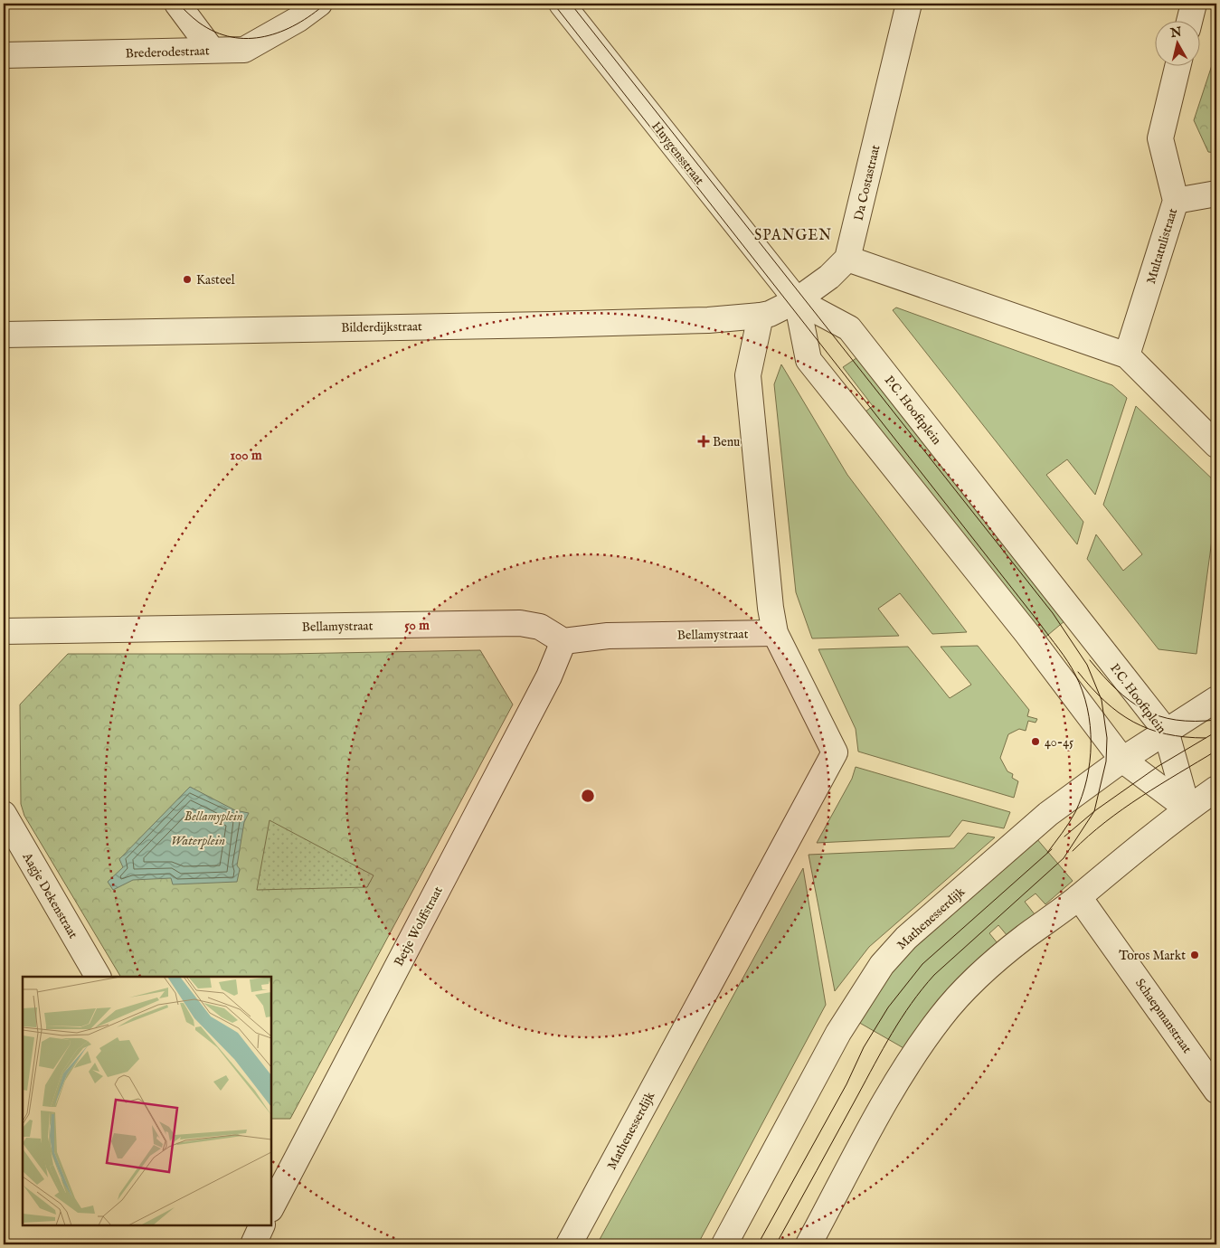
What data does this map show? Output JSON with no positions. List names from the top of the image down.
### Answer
{
  "streets": {
    "street": [
      "Brederodestraat",
      "Huygensstraat",
      "Da Costastraat",
      "Multatulistraat",
      "Bilderdijkstraat",
      "P.C. Hooftplein",
      "Bellamystraat",
      "Aagje Dekenstraat",
      "Mathenesserdijk",
      "Betje Wolffstraat",
      "Schaepmanstraat"
    ]
  },
  "crossings": [
    ["Huygensstraat", "P.C. Hooftplein"],
    ["P.C. Hooftplein", "Mathenesserdijk"],
    ["Bellamystraat", "Mathenesserdijk"],
    ["Bellamystraat", "Betje Wolffstraat"]
  ],
  "districts": ["SPANGEN"],
  "water": ["Waterplein"],
  "parks": ["Bellamyplein"],
  "places": {
    "other": ["Kasteel", "40-45", "Toros Markt"],
    "health": ["Benu"]
  },
  "north": "top",
  "rings": ["100 m", "50 m"]
}
